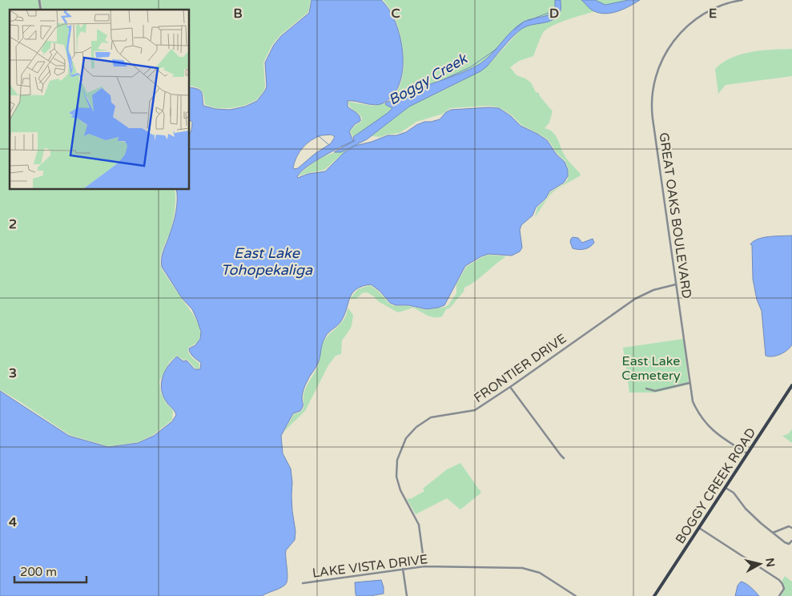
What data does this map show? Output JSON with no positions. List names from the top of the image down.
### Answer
{
  "streets": {
    "main road": ["BOGGY CREEK ROAD"],
    "street": ["GREAT OAKS BOULEVARD", "FRONTIER DRIVE", "LAKE VISTA DRIVE"]
  },
  "crossings": [
    ["GREAT OAKS BOULEVARD", "FRONTIER DRIVE"],
    ["GREAT OAKS BOULEVARD", "BOGGY CREEK ROAD"],
    ["FRONTIER DRIVE", "LAKE VISTA DRIVE"]
  ],
  "water": ["Boggy Creek", "East Lake Tohopekaliga"],
  "parks": ["East Lake Cemetery"],
  "scale_bar": "200 m",
  "north": "right",
  "grid": {
    "columns": [
      "B",
      "C",
      "D",
      "E"
    ],
    "rows": ["2", "3", "4"]
  }
}
